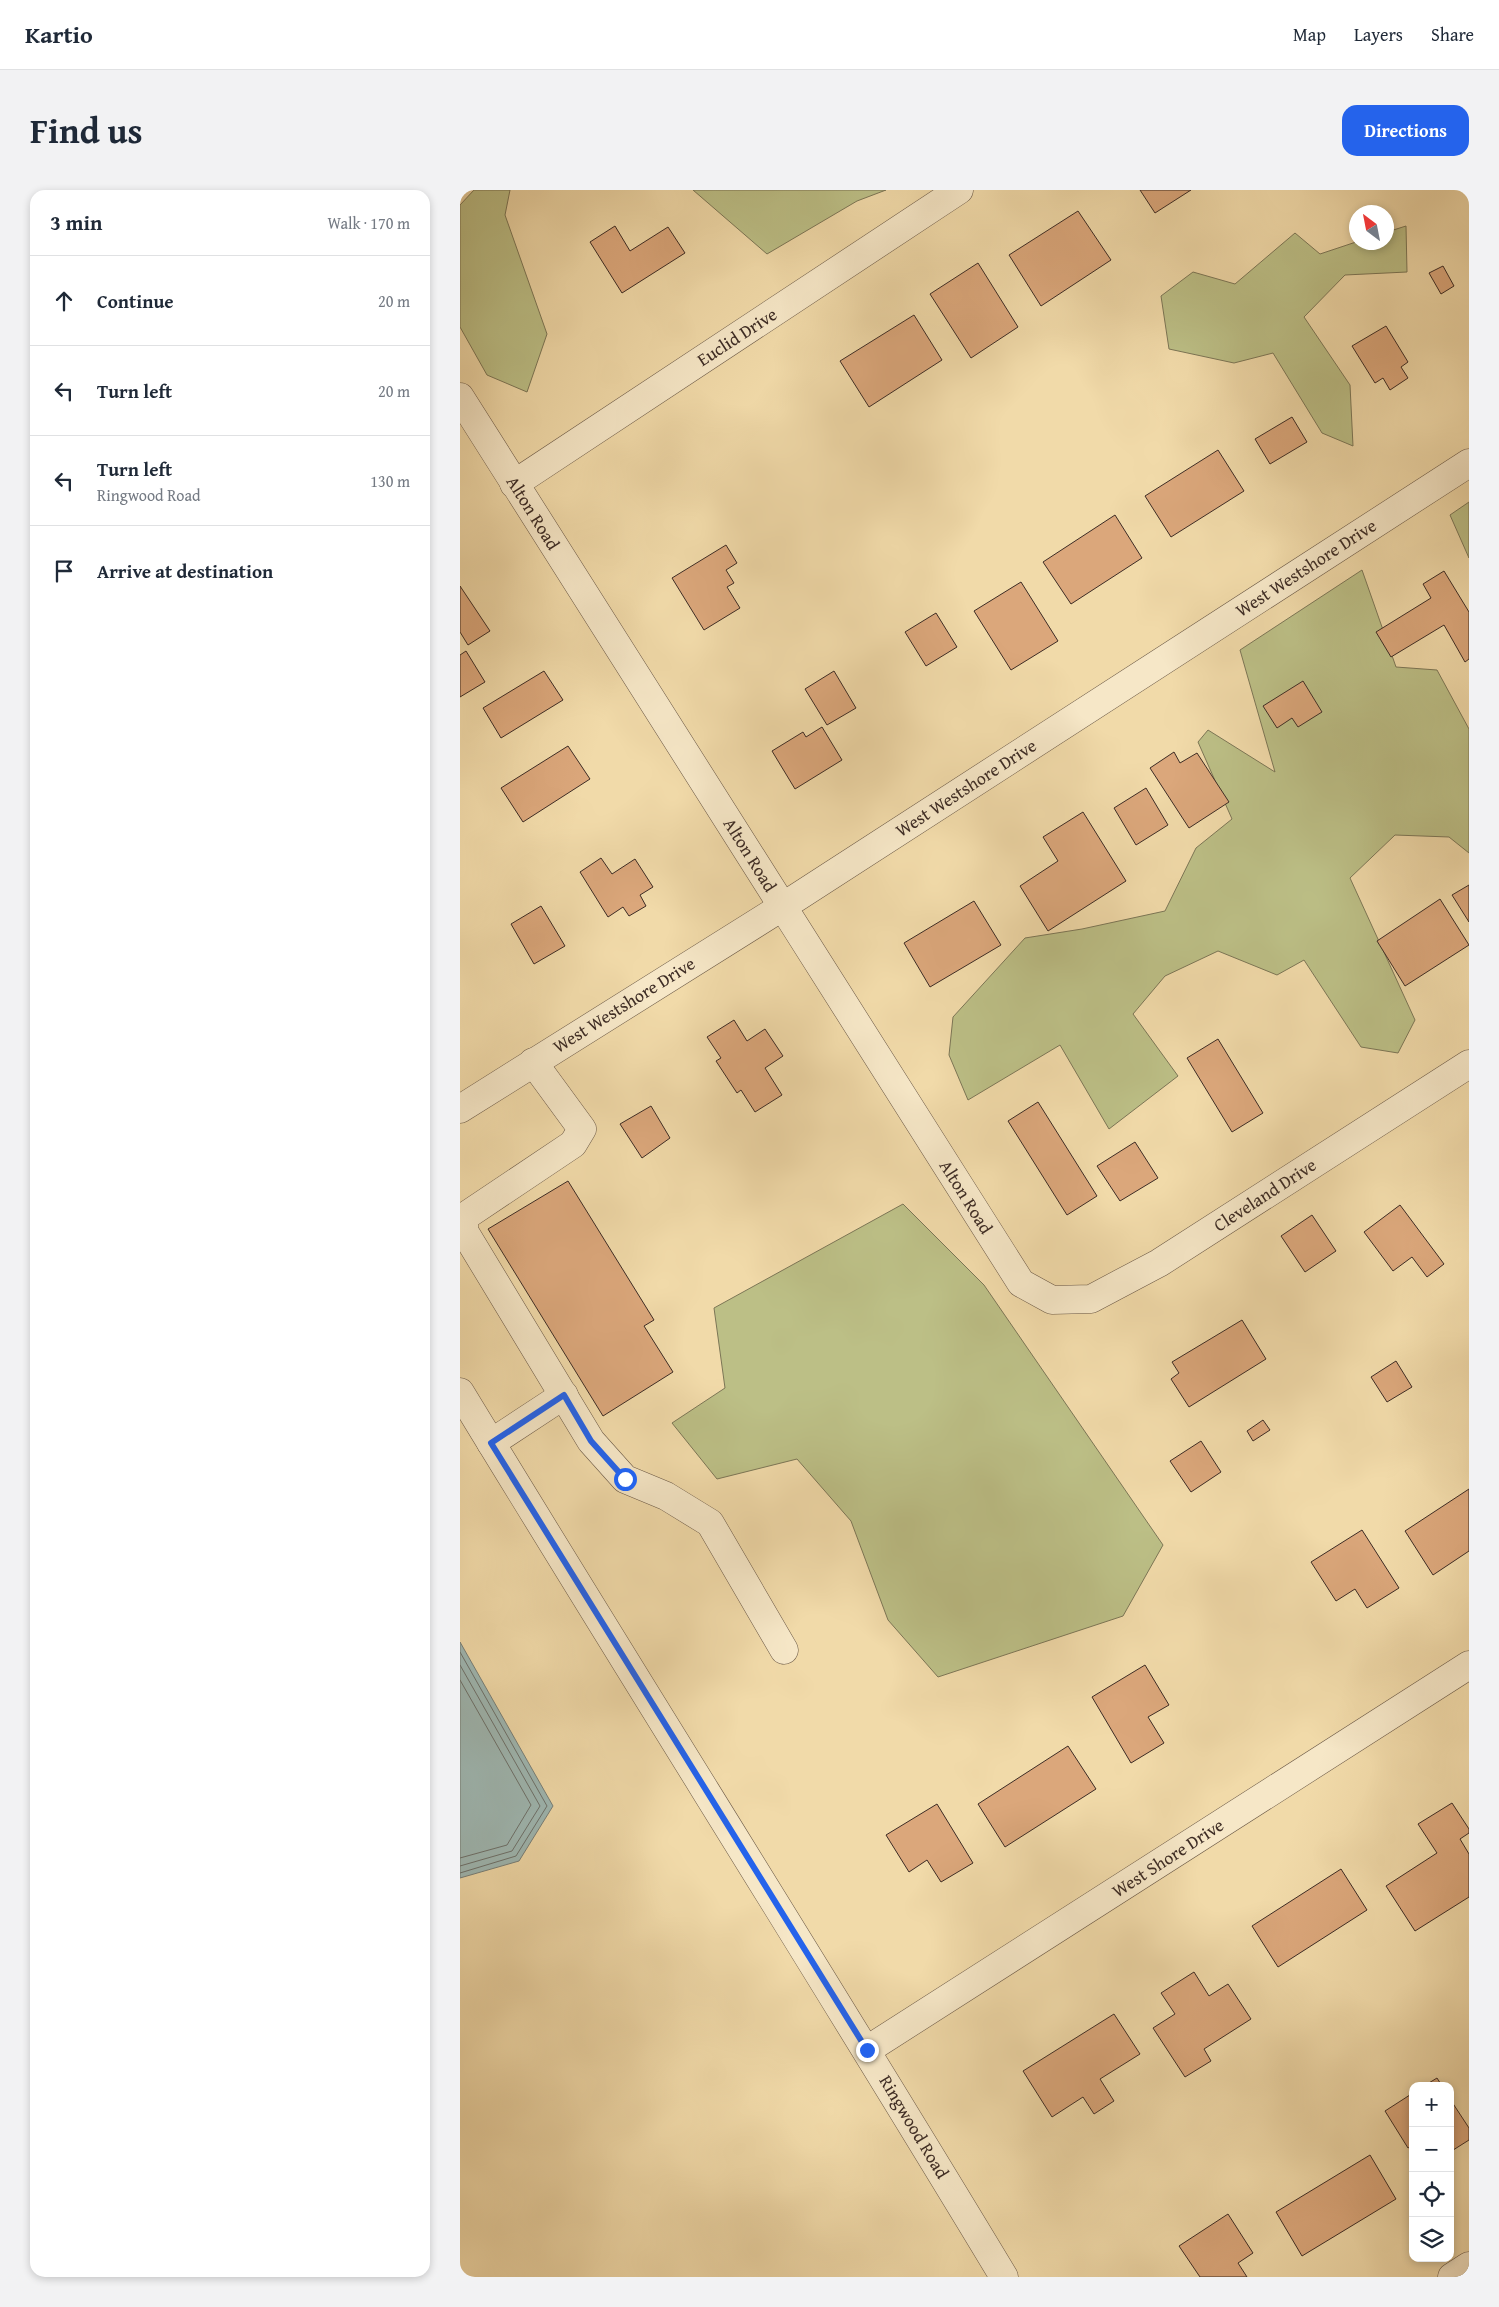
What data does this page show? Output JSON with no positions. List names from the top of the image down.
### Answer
{
  "streets": {
    "street": [
      "Euclid Drive",
      "Alton Road",
      "West Westshore Drive",
      "Cleveland Drive",
      "West Shore Drive",
      "Ringwood Road"
    ]
  },
  "crossings": [
    ["Euclid Drive", "Alton Road"],
    ["Alton Road", "West Westshore Drive"],
    ["Alton Road", "Cleveland Drive"],
    ["West Shore Drive", "Ringwood Road"]
  ],
  "north": "top left",
  "page": {
    "header": "Kartio",
    "nav": ["Map", "Layers", "Share"],
    "title": "Find us",
    "buttons": "Directions",
    "heading": ["3 min", "Walk · 170 m"],
    "list": [
      ["Continue", "20 m"],
      ["Turn left", "20 m"],
      ["Turn left", "Ringwood Road", "130 m"],
      "Arrive at destination"
    ],
    "map_buttons": ["+", "−"]
  }
}
